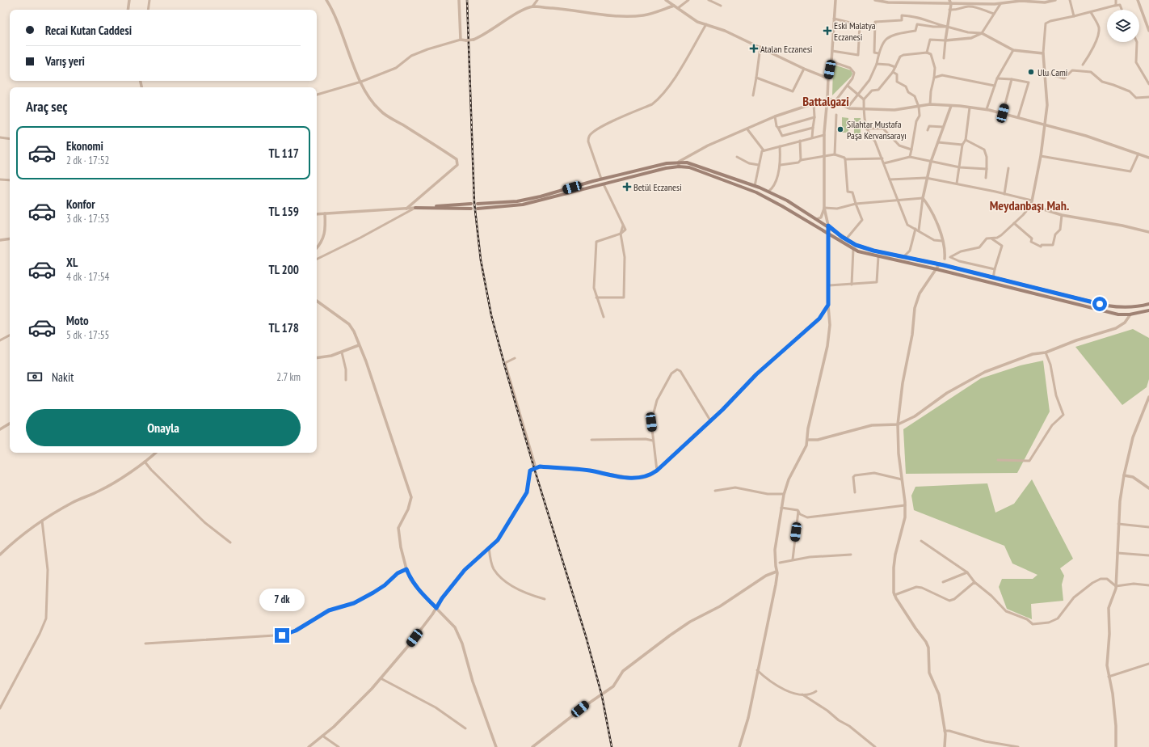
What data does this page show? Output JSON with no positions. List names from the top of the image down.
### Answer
{
  "districts": ["Battalgazi", "Meydanbaşı Mah."],
  "places": {
    "health": ["Eski Malatya Eczanesi", "Atalan Eczanesi", "Betül Eczanesi"],
    "other": ["Ulu Cami", "Silahtar Mustafa Paşa Kervansarayı"]
  },
  "page": {
    "banner": ["Recai Kutan Caddesi", "Varış yeri"],
    "heading": "Araç seç",
    "list": [
      {
        "name": "Ekonomi",
        "note": "2 dk · 17:52",
        "value": "TL 117"
      },
      {
        "name": "Konfor",
        "note": "3 dk · 17:53",
        "value": "TL 159"
      },
      {
        "name": "XL",
        "note": "4 dk · 17:54",
        "value": "TL 200"
      },
      {
        "name": "Moto",
        "note": "5 dk · 17:55",
        "value": "TL 178"
      }
    ],
    "pay": ["Nakit", "2.7 km"],
    "buttons": "Onayla",
    "bubble": "7 dk"
  }
}
